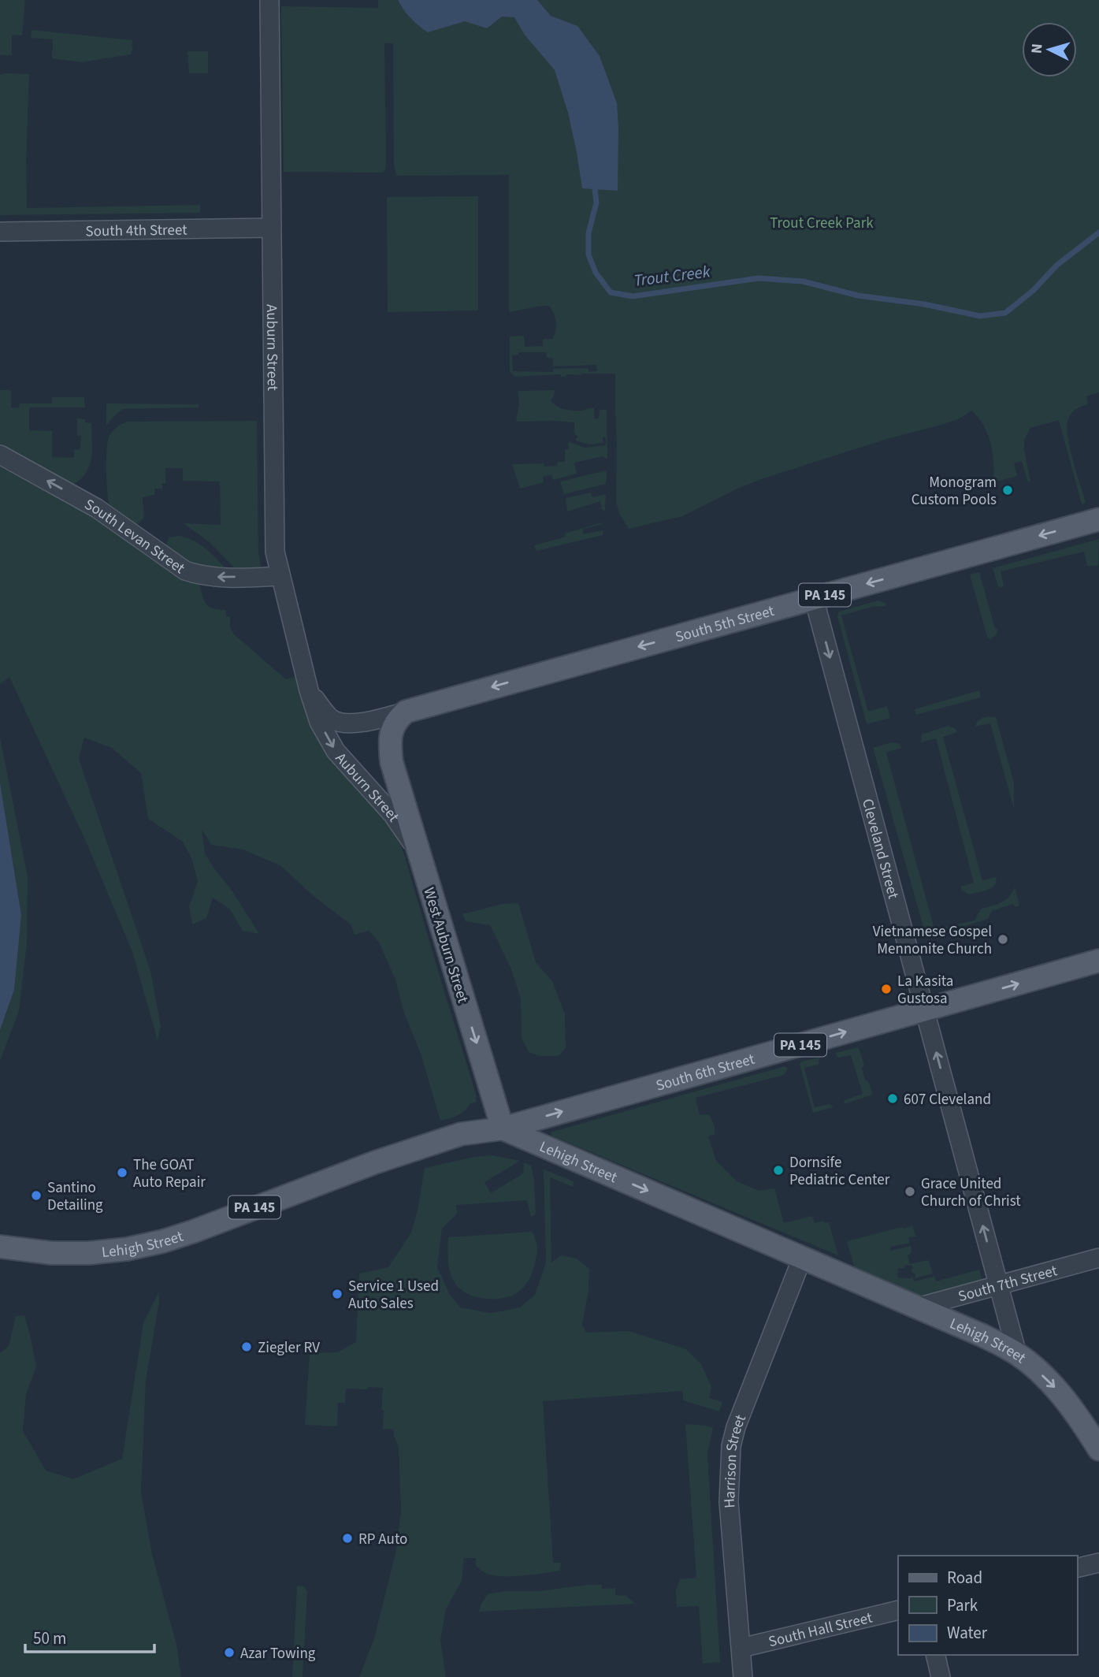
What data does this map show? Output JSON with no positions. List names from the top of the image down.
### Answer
{
  "streets": {
    "main road": [
      "PA 145",
      "South 5th Street",
      "West Auburn Street",
      "South 6th Street",
      "Lehigh Street"
    ],
    "street": [
      "South 4th Street",
      "Auburn Street",
      "South Levan Street",
      "Cleveland Street",
      "South 7th Street",
      "Harrison Street",
      "South Hall Street"
    ]
  },
  "crossings": [
    ["South 4th Street", "Auburn Street"],
    ["Auburn Street", "South Levan Street"],
    ["Auburn Street", "South 5th Street"],
    ["Auburn Street", "West Auburn Street"],
    ["South 5th Street", "Cleveland Street"],
    ["South 5th Street", "West Auburn Street"],
    ["Cleveland Street", "South 6th Street"],
    ["Cleveland Street", "Lehigh Street"],
    ["Cleveland Street", "South 7th Street"],
    ["West Auburn Street", "South 6th Street"],
    ["West Auburn Street", "Lehigh Street"],
    ["South 6th Street", "Lehigh Street"],
    ["Lehigh Street", "South 7th Street"],
    ["Lehigh Street", "Harrison Street"],
    ["Harrison Street", "South Hall Street"]
  ],
  "one_way": [
    "South Levan Street",
    "South 5th Street",
    "West Auburn Street",
    "South 6th Street",
    "Lehigh Street"
  ],
  "water": ["Trout Creek"],
  "parks": ["Trout Creek Park"],
  "places": [
    "Monogram Custom Pools",
    "Vietnamese Gospel Mennonite Church",
    "La Kasita Gustosa",
    "607 Cleveland",
    "Dornsife Pediatric Center",
    "The GOAT Auto Repair",
    "Grace United Church of Christ",
    "Santino Detailing",
    "Service 1 Used Auto Sales",
    "Ziegler RV",
    "RP Auto",
    "Azar Towing"
  ],
  "legend": ["Road", "Park", "Water"],
  "scale_bar": "50 m",
  "north": "left"
}
